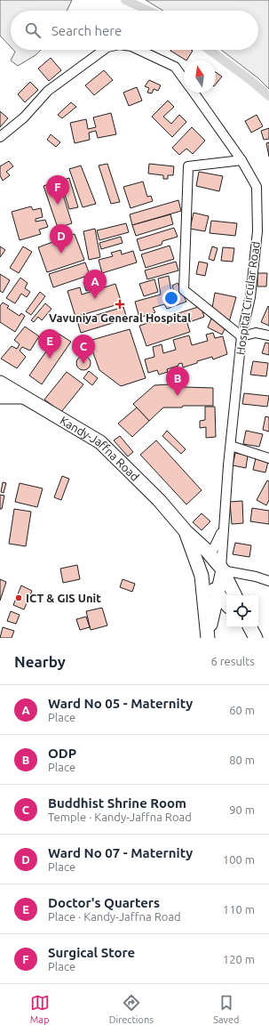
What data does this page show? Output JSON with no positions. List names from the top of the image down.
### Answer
{
  "streets": {
    "highway": ["Hospital Circular Road", "Kandy-Jaffna Road"]
  },
  "crossings": [
    ["Hospital Circular Road", "Kandy-Jaffna Road"]
  ],
  "places": {
    "health": ["Vavuniya General Hospital"],
    "other": ["ICT & GIS Unit"]
  },
  "north": "top",
  "page": {
    "search": "Search here",
    "pins": [
      "F",
      "D",
      "A",
      "E",
      "C",
      "B"
    ],
    "heading": ["Nearby", "6 results"],
    "list": [
      {
        "mark": "A",
        "name": "Ward No 05 - Maternity",
        "note": "Place",
        "value": "60 m"
      },
      {
        "mark": "B",
        "name": "ODP",
        "note": "Place",
        "value": "80 m"
      },
      {
        "mark": "C",
        "name": "Buddhist Shrine Room",
        "note": "Temple · Kandy-Jaffna Road",
        "value": "90 m"
      },
      {
        "mark": "D",
        "name": "Ward No 07 - Maternity",
        "note": "Place",
        "value": "100 m"
      },
      {
        "mark": "E",
        "name": "Doctor's Quarters",
        "note": "Place · Kandy-Jaffna Road",
        "value": "110 m"
      },
      {
        "mark": "F",
        "name": "Surgical Store",
        "note": "Place",
        "value": "120 m"
      }
    ],
    "nav": ["Map", "Directions", "Saved"]
  }
}
